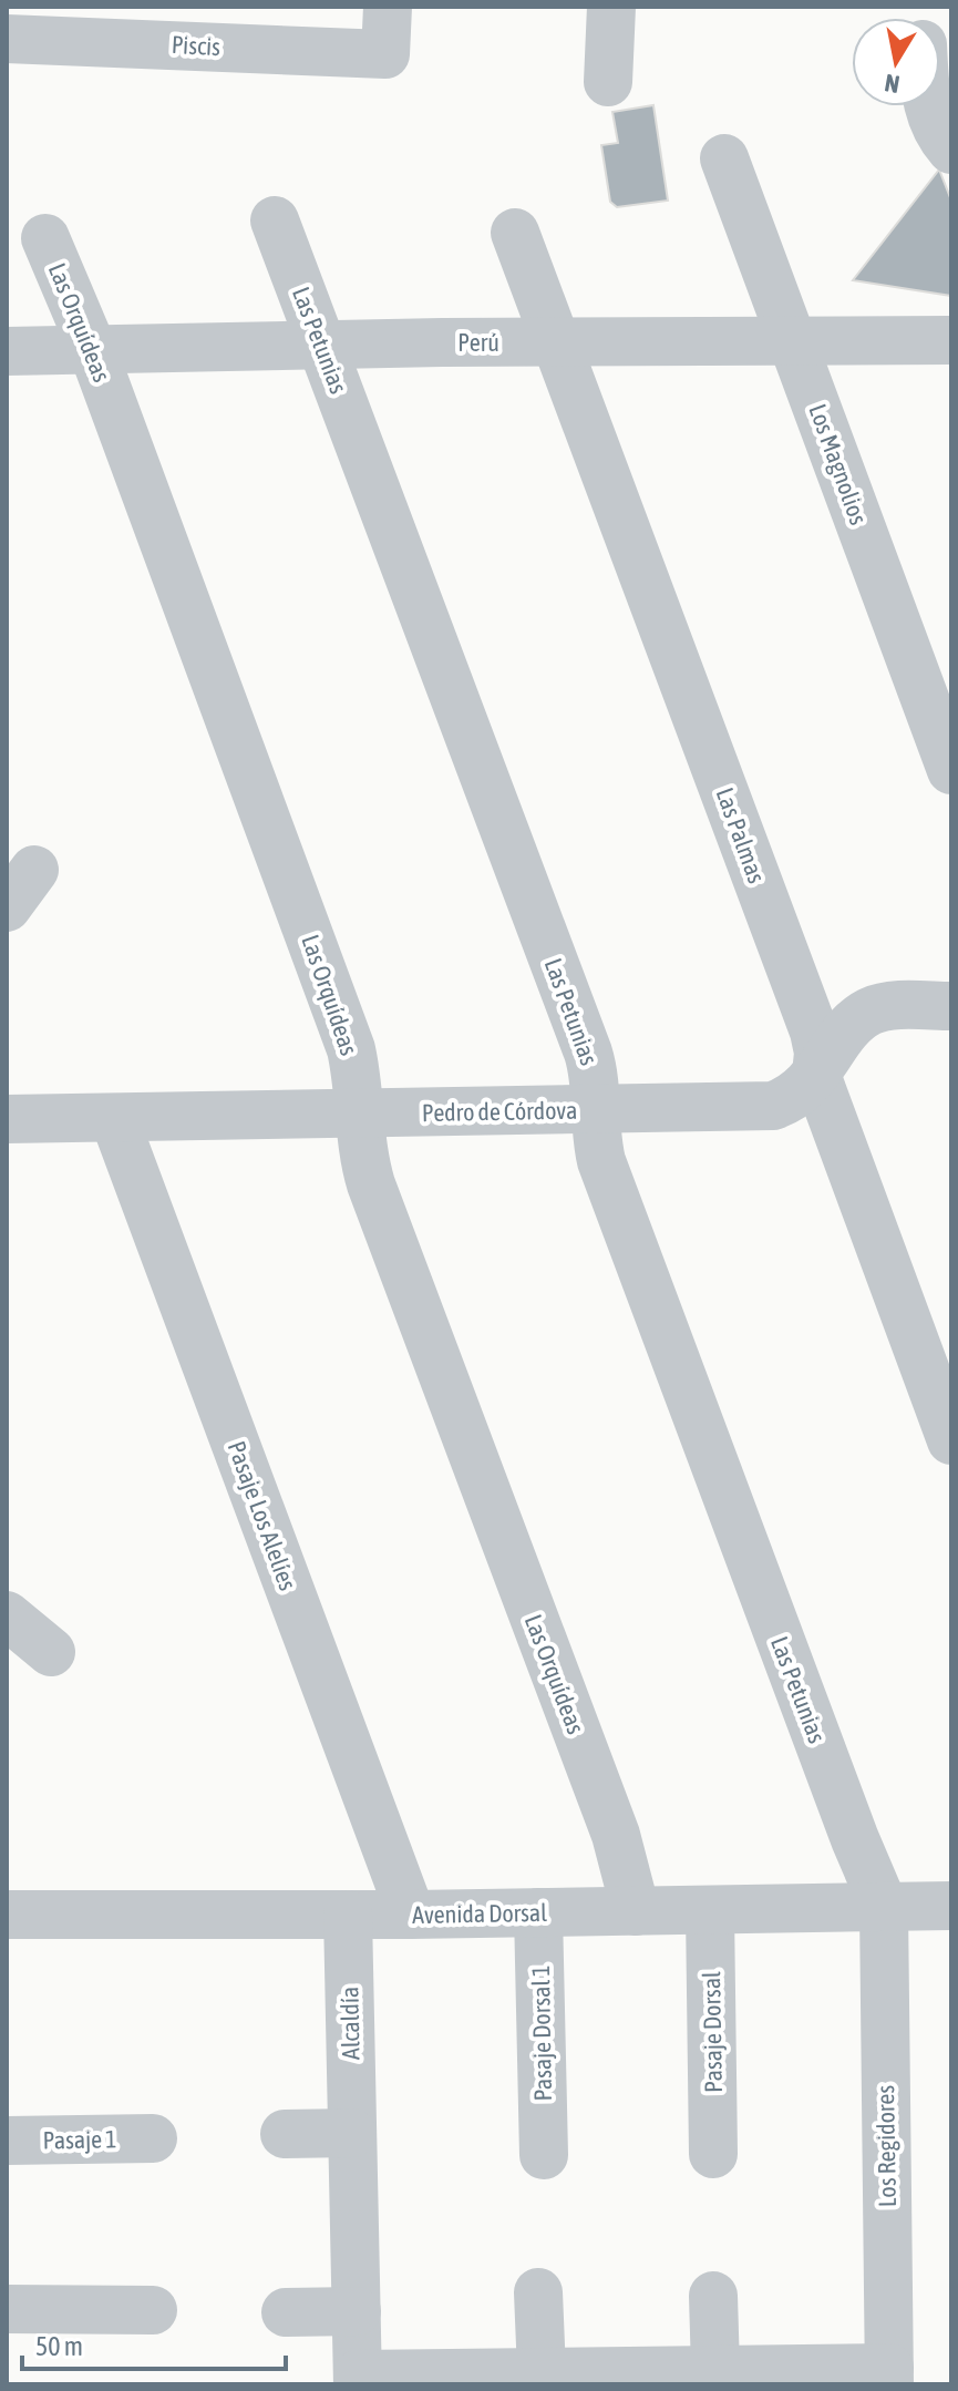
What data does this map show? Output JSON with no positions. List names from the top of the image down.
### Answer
{
  "streets": {
    "street": [
      "Piscis",
      "Las Orquídeas",
      "Las Petunias",
      "Perú",
      "Los Magnolios",
      "Las Palmas",
      "Pedro de Córdova",
      "Pasaje Los Alelíes",
      "Avenida Dorsal",
      "Alcaldía",
      "Pasaje Dorsal",
      "Pasaje Dorsal 1",
      "Pasaje 1",
      "Los Regidores"
    ]
  },
  "crossings": [
    ["Las Orquídeas", "Perú"],
    ["Las Orquídeas", "Pedro de Córdova"],
    ["Las Orquídeas", "Avenida Dorsal"],
    ["Las Petunias", "Perú"],
    ["Las Petunias", "Pedro de Córdova"],
    ["Las Petunias", "Avenida Dorsal"],
    ["Las Petunias", "Los Regidores"],
    ["Perú", "Los Magnolios"],
    ["Perú", "Las Palmas"],
    ["Las Palmas", "Pedro de Córdova"],
    ["Pedro de Córdova", "Pasaje Los Alelíes"],
    ["Pasaje Los Alelíes", "Avenida Dorsal"],
    ["Avenida Dorsal", "Alcaldía"],
    ["Avenida Dorsal", "Pasaje Dorsal"],
    ["Avenida Dorsal", "Pasaje Dorsal 1"],
    ["Avenida Dorsal", "Los Regidores"]
  ],
  "scale_bar": "50 m",
  "north": "bottom"
}
